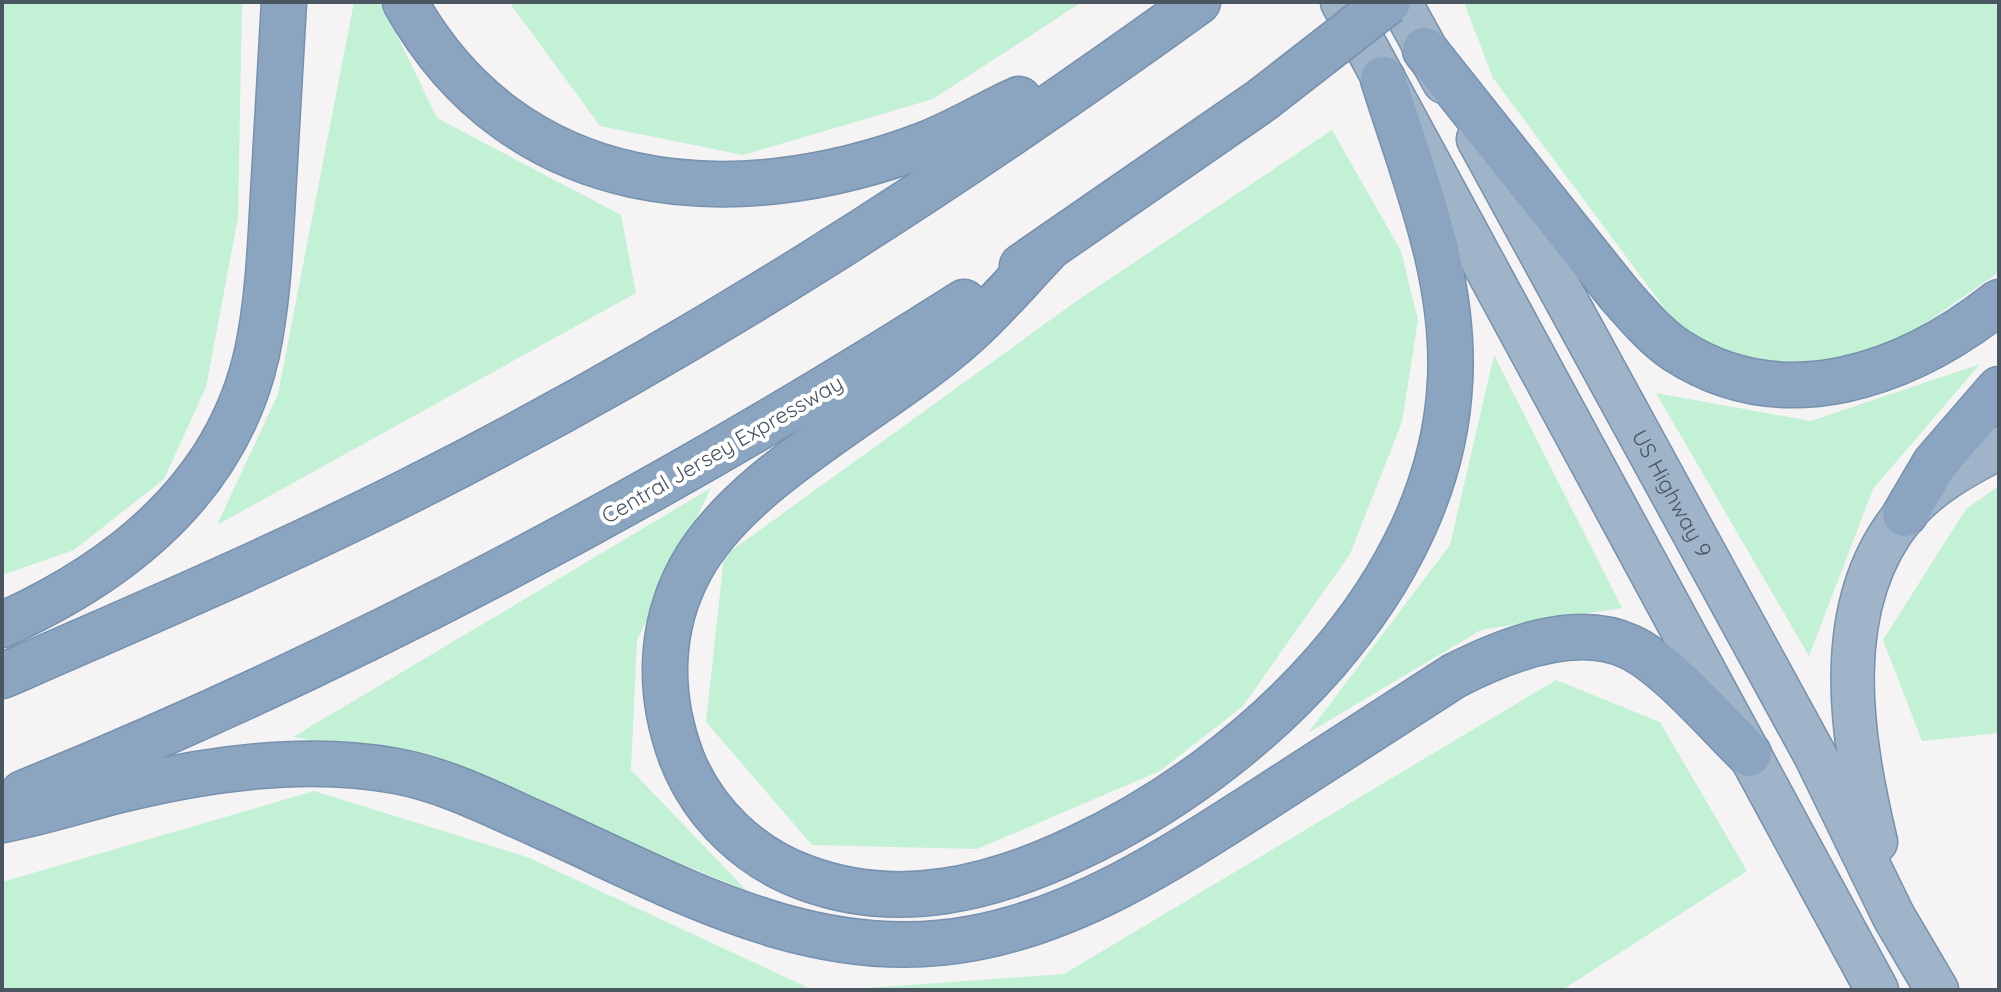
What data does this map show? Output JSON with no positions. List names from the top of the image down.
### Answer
{
  "streets": {
    "highway": ["Central Jersey Expressway", "US Highway 9"]
  }
}
